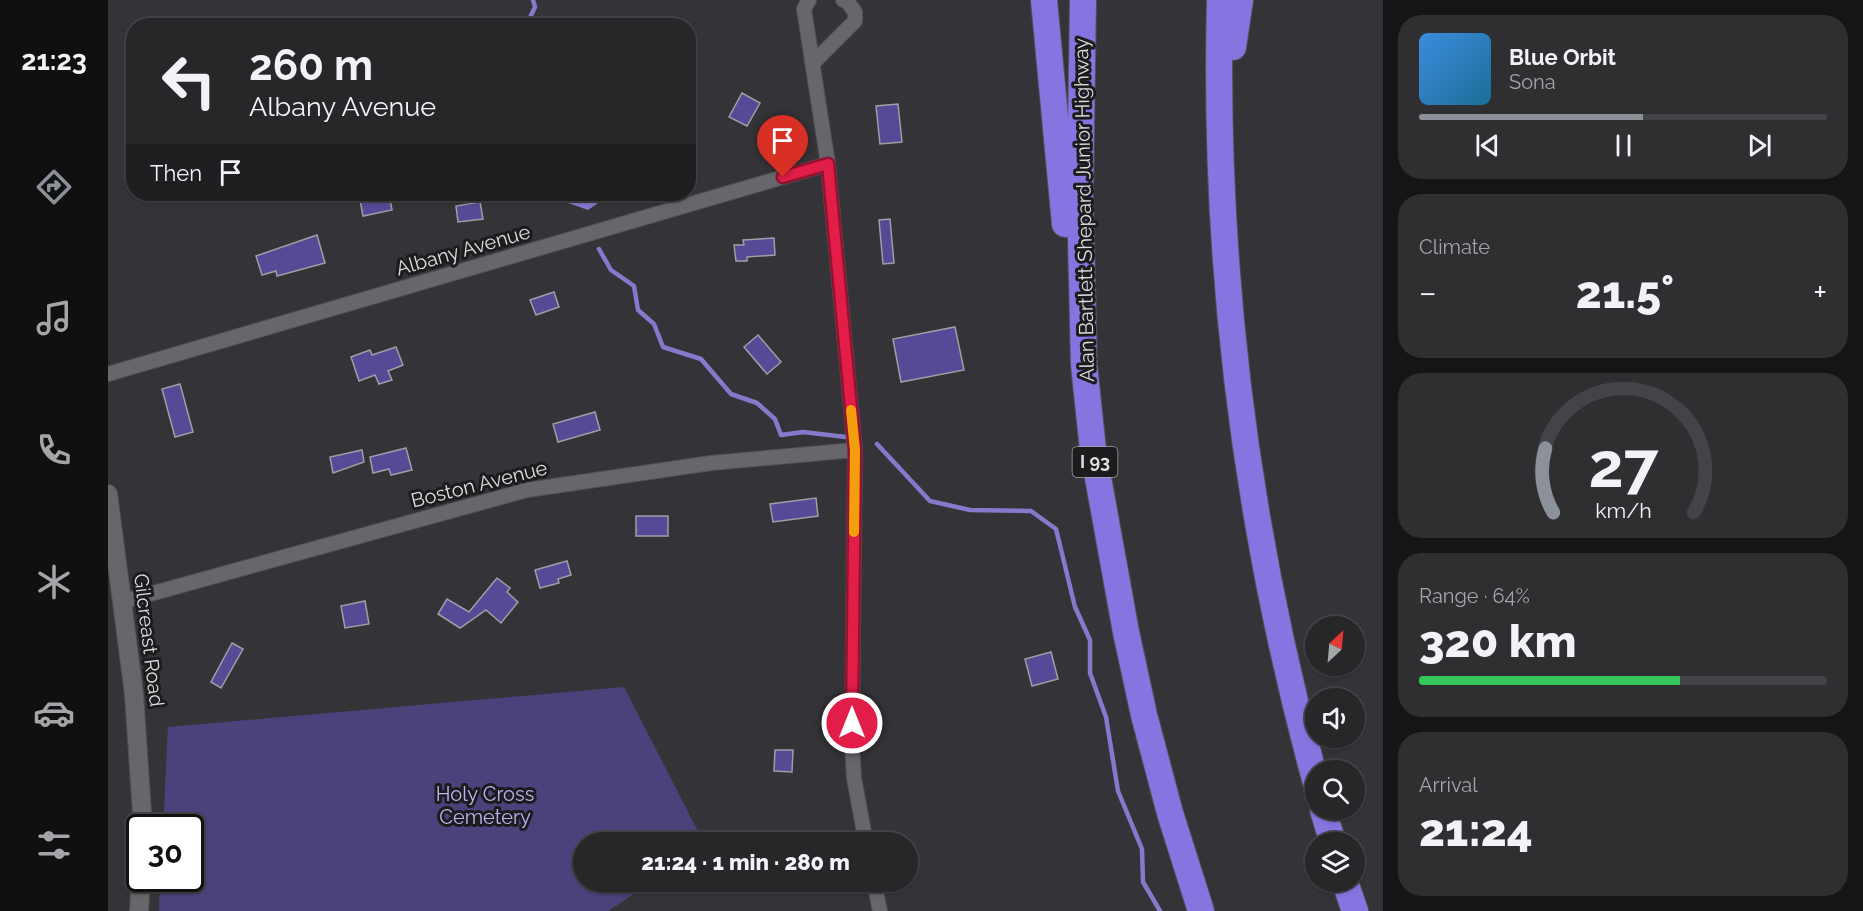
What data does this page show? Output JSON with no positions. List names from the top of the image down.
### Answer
{
  "streets": {
    "highway": ["Alan Bartlett Shepard Junior Highway", "I 93"],
    "street": ["Albany Avenue", "Boston Avenue", "Gilcreast Road"]
  },
  "crossings": [
    ["Boston Avenue", "Gilcreast Road"]
  ],
  "parks": ["Holy Cross Cemetery"],
  "north": "top right",
  "page": {
    "tabs": "21:23",
    "turn": ["260 m", "Albany Avenue"],
    "song": ["Blue Orbit", "Sona"],
    "then": "Then",
    "tile": [
      "Climate",
      ["Range · 64%", "320 km"],
      ["Arrival", "21:24"]
    ],
    "heat": ["−", "21.5°", "+"],
    "limit": "30",
    "trip": "21:24 · 1 min · 280 m",
    "gauge": ["27", "km/h"]
  }
}
